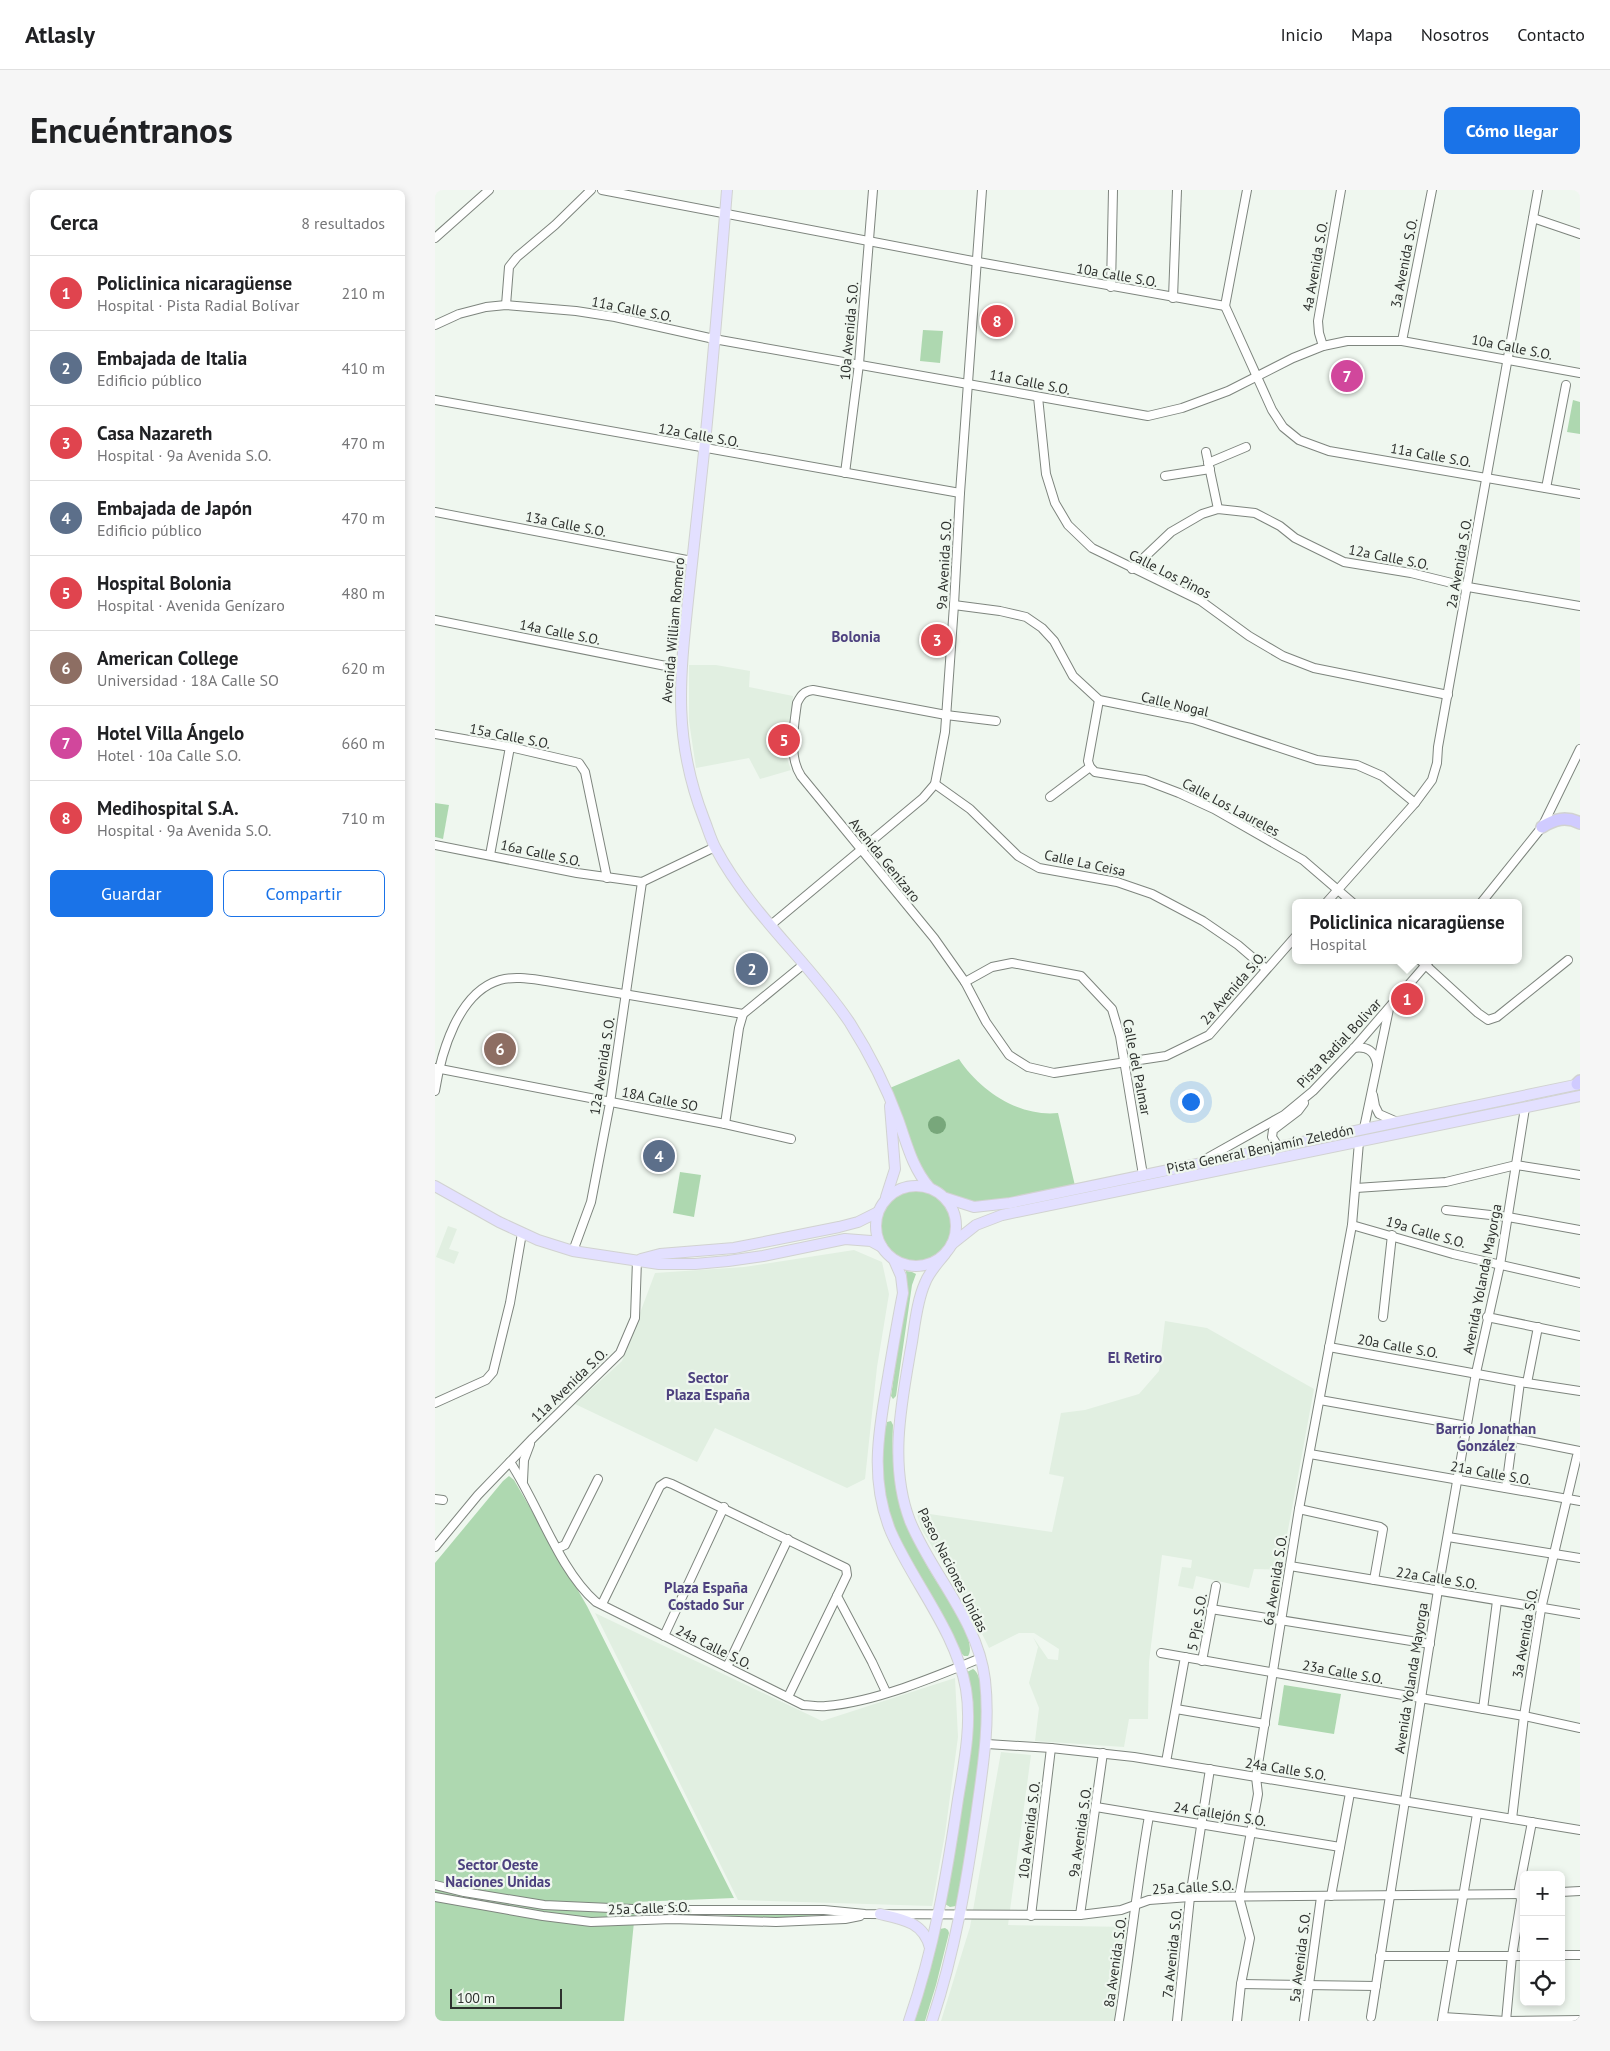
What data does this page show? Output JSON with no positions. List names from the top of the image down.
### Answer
{
  "streets": {
    "main road": ["Avenida William Romero", "Pista General Benjamín Zeledón", "Paseo Naciones Unidas"],
    "street": [
      "3a Avenida S.O.",
      "4a Avenida S.O.",
      "10a Calle S.O.",
      "11a Calle S.O.",
      "10a Avenida S.O.",
      "12a Calle S.O.",
      "13a Calle S.O.",
      "2a Avenida S.O.",
      "9a Avenida S.O.",
      "Calle Los Pinos",
      "14a Calle S.O.",
      "Calle Nogal",
      "15a Calle S.O.",
      "Calle Los Laureles",
      "16a Calle S.O.",
      "Avenida Genízaro",
      "Calle La Ceisa",
      "Pista Radial Bolivar",
      "12a Avenida S.O.",
      "Calle del Palmar",
      "18A Calle SO",
      "19a Calle S.O.",
      "Avenida Yolanda Mayorga",
      "20a Calle S.O.",
      "11a Avenida S.O.",
      "21a Calle S.O.",
      "22a Calle S.O.",
      "6a Avenida S.O.",
      "5 Pje. S.O.",
      "24a Calle S.O.",
      "23a Calle S.O.",
      "24 Callejón S.O.",
      "25a Calle S.O.",
      "7a Avenida S.O.",
      "5a Avenida S.O.",
      "8a Avenida S.O."
    ]
  },
  "crossings": [
    ["3a Avenida S.O.", "10a Calle S.O."],
    ["3a Avenida S.O.", "21a Calle S.O."],
    ["3a Avenida S.O.", "22a Calle S.O."],
    ["3a Avenida S.O.", "24a Calle S.O."],
    ["3a Avenida S.O.", "23a Calle S.O."],
    ["4a Avenida S.O.", "10a Calle S.O."],
    ["10a Calle S.O.", "11a Calle S.O."],
    ["10a Calle S.O.", "10a Avenida S.O."],
    ["10a Calle S.O.", "2a Avenida S.O."],
    ["10a Calle S.O.", "9a Avenida S.O."],
    ["10a Calle S.O.", "Avenida William Romero"],
    ["11a Calle S.O.", "10a Avenida S.O."],
    ["11a Calle S.O.", "2a Avenida S.O."],
    ["11a Calle S.O.", "9a Avenida S.O."],
    ["11a Calle S.O.", "Calle Los Pinos"],
    ["11a Calle S.O.", "Avenida William Romero"],
    ["10a Avenida S.O.", "12a Calle S.O."],
    ["10a Avenida S.O.", "24a Calle S.O."],
    ["10a Avenida S.O.", "25a Calle S.O."],
    ["12a Calle S.O.", "2a Avenida S.O."],
    ["12a Calle S.O.", "9a Avenida S.O."],
    ["12a Calle S.O.", "Calle Los Pinos"],
    ["12a Calle S.O.", "Avenida William Romero"],
    ["13a Calle S.O.", "Avenida William Romero"],
    ["2a Avenida S.O.", "Calle Los Pinos"],
    ["2a Avenida S.O.", "Calle Nogal"],
    ["2a Avenida S.O.", "Calle Los Laureles"],
    ["2a Avenida S.O.", "Avenida Genízaro"],
    ["2a Avenida S.O.", "Calle La Ceisa"],
    ["2a Avenida S.O.", "Calle del Palmar"],
    ["9a Avenida S.O.", "Avenida William Romero"],
    ["9a Avenida S.O.", "Avenida Genízaro"],
    ["9a Avenida S.O.", "Calle La Ceisa"],
    ["9a Avenida S.O.", "24a Calle S.O."],
    ["9a Avenida S.O.", "24 Callejón S.O."],
    ["9a Avenida S.O.", "25a Calle S.O."],
    ["Avenida William Romero", "14a Calle S.O."],
    ["Avenida William Romero", "Pista General Benjamín Zeledón"],
    ["Avenida William Romero", "Paseo Naciones Unidas"],
    ["15a Calle S.O.", "16a Calle S.O."],
    ["16a Calle S.O.", "12a Avenida S.O."],
    ["Avenida Genízaro", "Calle del Palmar"],
    ["Pista Radial Bolivar", "Pista General Benjamín Zeledón"],
    ["12a Avenida S.O.", "18A Calle SO"],
    ["Calle del Palmar", "Pista General Benjamín Zeledón"],
    ["Pista General Benjamín Zeledón", "Avenida Yolanda Mayorga"],
    ["Pista General Benjamín Zeledón", "Paseo Naciones Unidas"],
    ["Pista General Benjamín Zeledón", "6a Avenida S.O."],
    ["19a Calle S.O.", "Avenida Yolanda Mayorga"],
    ["19a Calle S.O.", "6a Avenida S.O."],
    ["Avenida Yolanda Mayorga", "20a Calle S.O."],
    ["Avenida Yolanda Mayorga", "21a Calle S.O."],
    ["Avenida Yolanda Mayorga", "22a Calle S.O."],
    ["Avenida Yolanda Mayorga", "24a Calle S.O."],
    ["Avenida Yolanda Mayorga", "23a Calle S.O."],
    ["Avenida Yolanda Mayorga", "25a Calle S.O."],
    ["20a Calle S.O.", "6a Avenida S.O."],
    ["11a Avenida S.O.", "24a Calle S.O."],
    ["21a Calle S.O.", "6a Avenida S.O."],
    ["Paseo Naciones Unidas", "24a Calle S.O."],
    ["Paseo Naciones Unidas", "25a Calle S.O."],
    ["22a Calle S.O.", "6a Avenida S.O."],
    ["6a Avenida S.O.", "24a Calle S.O."],
    ["6a Avenida S.O.", "23a Calle S.O."],
    ["6a Avenida S.O.", "24 Callejón S.O."],
    ["6a Avenida S.O.", "25a Calle S.O."],
    ["5 Pje. S.O.", "23a Calle S.O."],
    ["24a Calle S.O.", "7a Avenida S.O."],
    ["24 Callejón S.O.", "7a Avenida S.O."],
    ["24 Callejón S.O.", "8a Avenida S.O."],
    ["25a Calle S.O.", "7a Avenida S.O."],
    ["25a Calle S.O.", "5a Avenida S.O."],
    ["25a Calle S.O.", "8a Avenida S.O."]
  ],
  "districts": [
    "Bolonia",
    "El Retiro",
    "Sector Plaza España",
    "Barrio Jonathan González",
    "Plaza España Costado Sur",
    "Sector Oeste Naciones Unidas"
  ],
  "scale_bar": "100 m",
  "page": {
    "header": "Atlasly",
    "nav": [
      "Inicio",
      "Mapa",
      "Nosotros",
      "Contacto"
    ],
    "title": "Encuéntranos",
    "buttons": [
      "Cómo llegar",
      ["Guardar", "Compartir"]
    ],
    "heading": ["Cerca", "8 resultados"],
    "list": [
      {
        "mark": "1",
        "name": "Policlinica nicaragüense",
        "note": "Hospital · Pista Radial Bolívar",
        "value": "210 m"
      },
      {
        "mark": "2",
        "name": "Embajada de Italia",
        "note": "Edificio público",
        "value": "410 m"
      },
      {
        "mark": "3",
        "name": "Casa Nazareth",
        "note": "Hospital · 9a Avenida S.O.",
        "value": "470 m"
      },
      {
        "mark": "4",
        "name": "Embajada de Japón",
        "note": "Edificio público",
        "value": "470 m"
      },
      {
        "mark": "5",
        "name": "Hospital Bolonia",
        "note": "Hospital · Avenida Genízaro",
        "value": "480 m"
      },
      {
        "mark": "6",
        "name": "American College",
        "note": "Universidad · 18A Calle SO",
        "value": "620 m"
      },
      {
        "mark": "7",
        "name": "Hotel Villa Ángelo",
        "note": "Hotel · 10a Calle S.O.",
        "value": "660 m"
      },
      {
        "mark": "8",
        "name": "Medihospital S.A.",
        "note": "Hospital · 9a Avenida S.O.",
        "value": "710 m"
      }
    ],
    "pins": [
      "8",
      "7",
      "3",
      "5",
      "2",
      "1",
      "6",
      "4"
    ],
    "popup": ["Policlinica nicaragüense", "Hospital"],
    "map_buttons": ["+", "−"],
    "scale": "100 m"
  }
}
